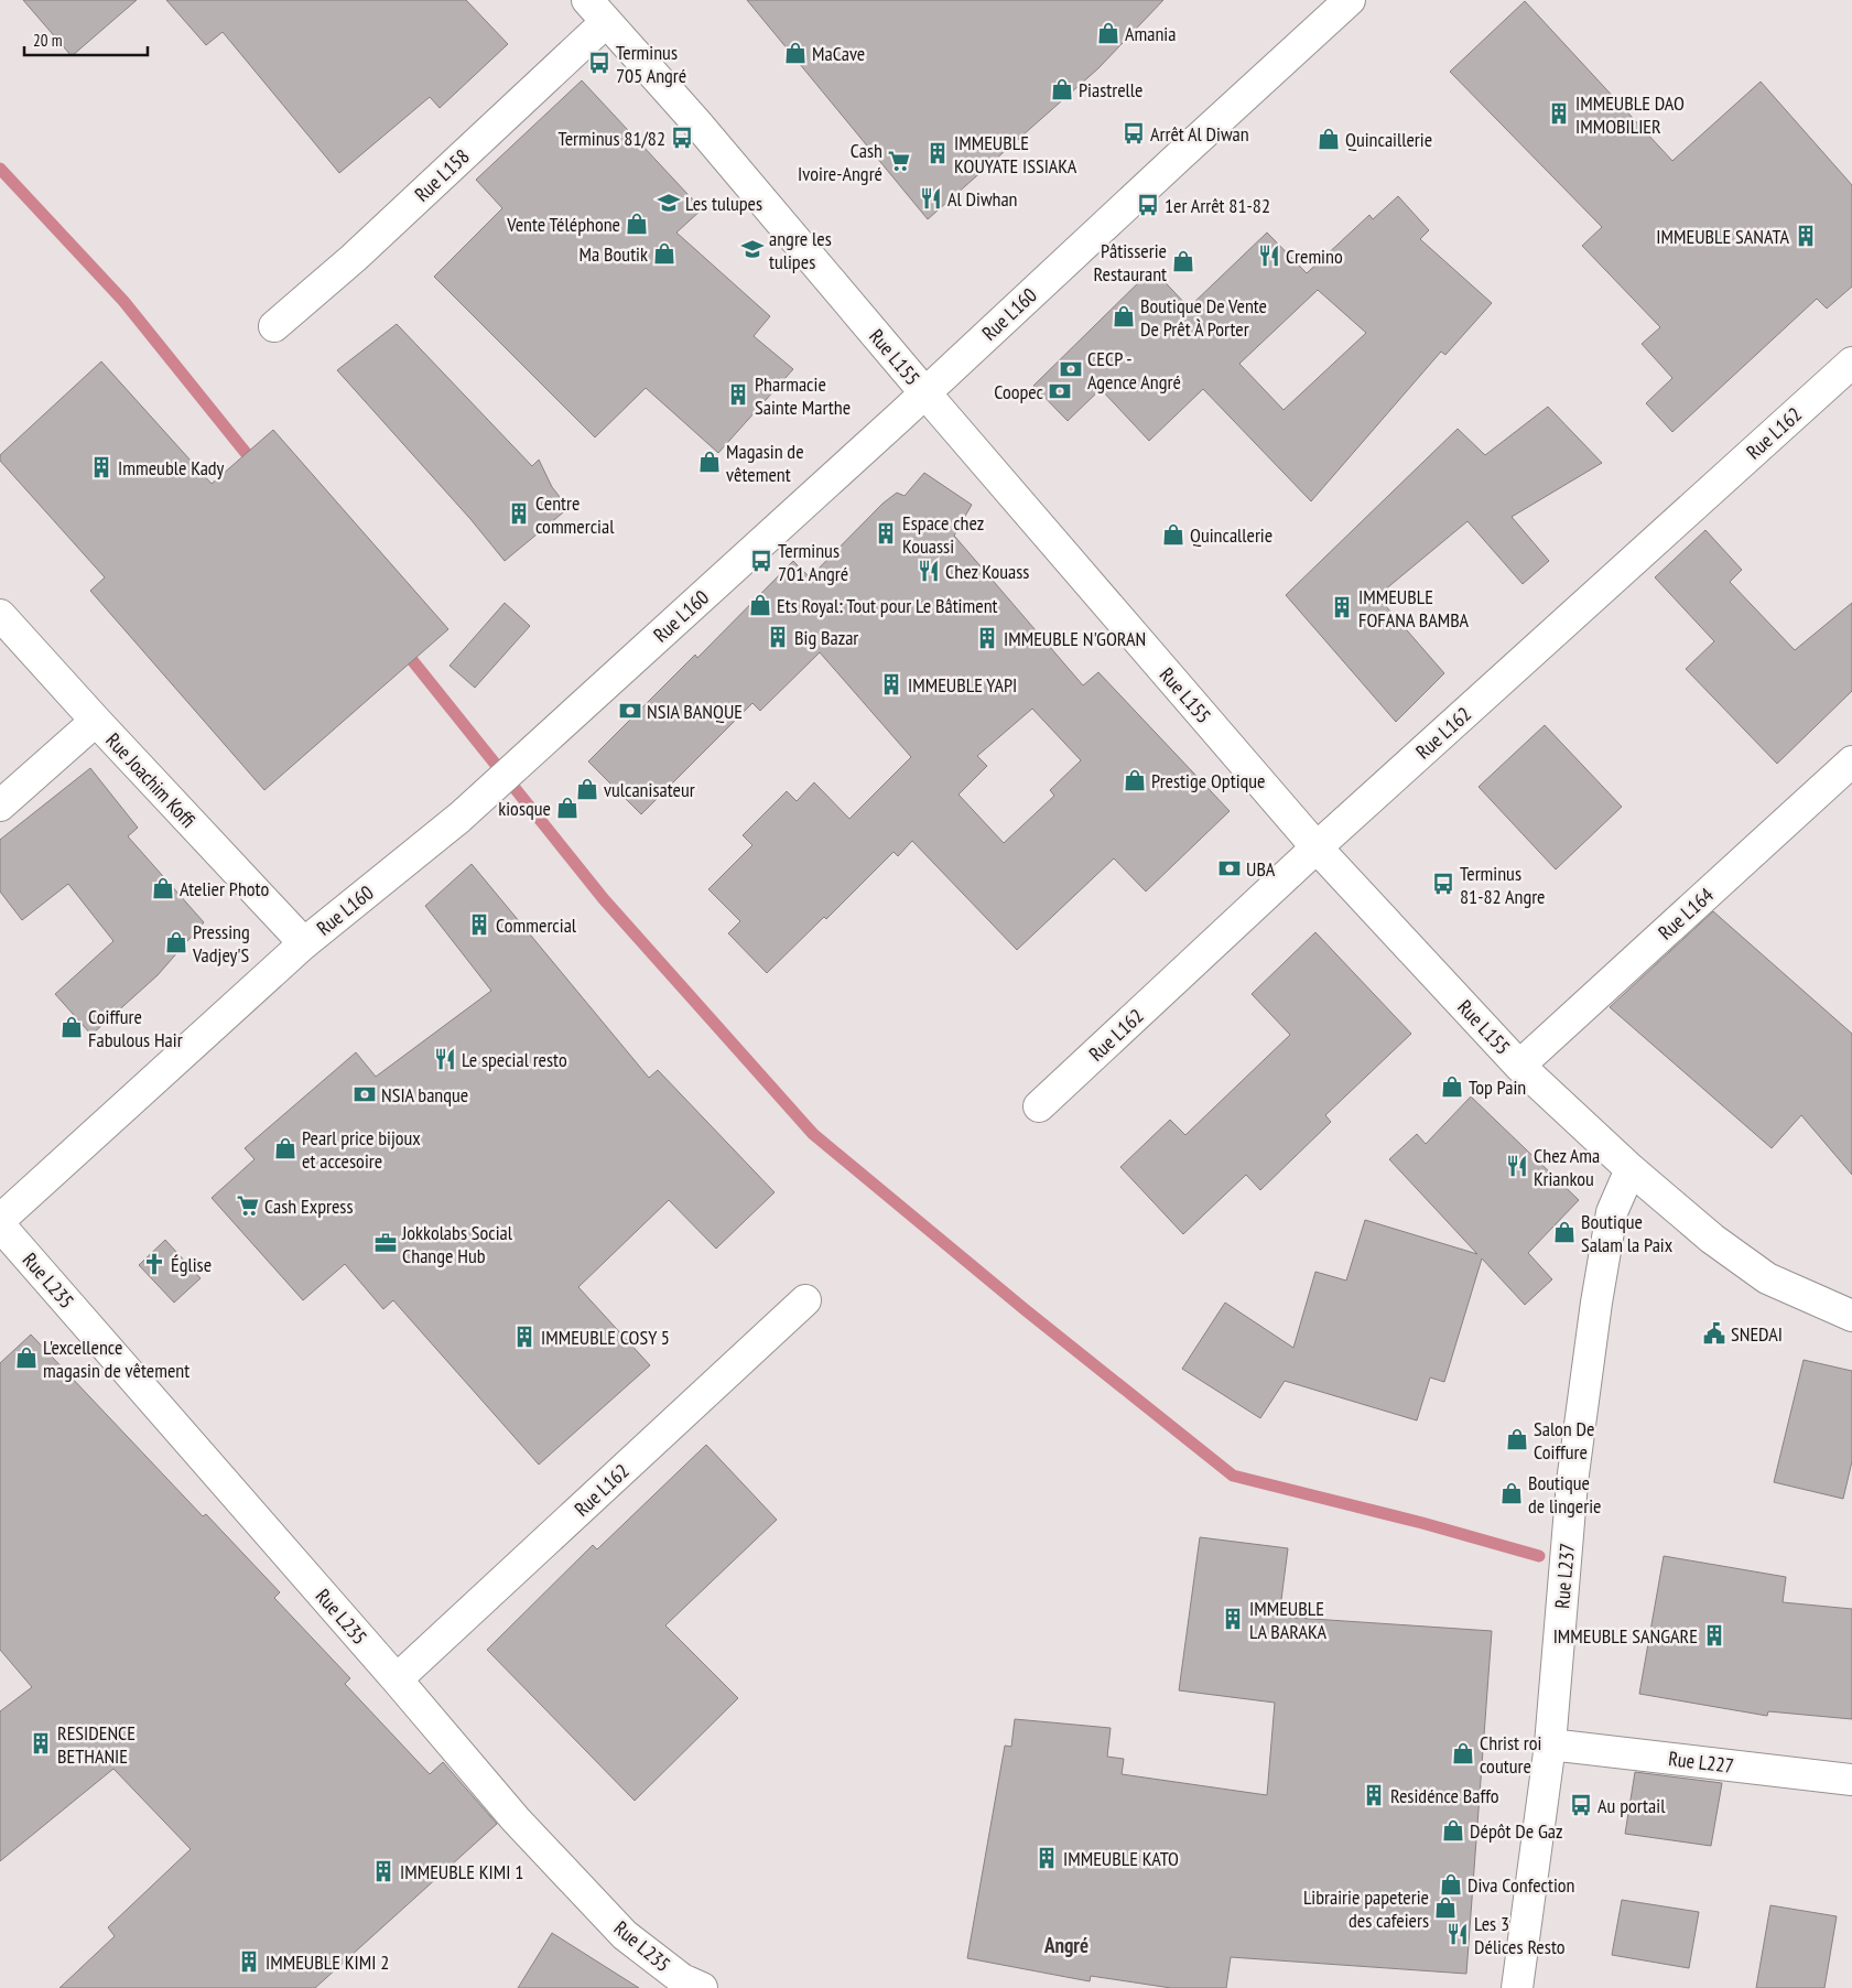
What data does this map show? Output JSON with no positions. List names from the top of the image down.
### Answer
{
  "streets": {
    "street": [
      "Rue L158",
      "Rue L160",
      "Rue L155",
      "Rue L162",
      "Rue Joachim Koffi",
      "Rue L164",
      "Rue L235",
      "Rue L237",
      "Rue L227"
    ]
  },
  "crossings": [
    ["Rue L158", "Rue L155"],
    ["Rue L160", "Rue L155"],
    ["Rue L160", "Rue Joachim Koffi"],
    ["Rue L155", "Rue L162"],
    ["Rue L155", "Rue L164"],
    ["Rue L155", "Rue L237"],
    ["Rue L162", "Rue L235"],
    ["Rue L237", "Rue L227"]
  ],
  "districts": ["Angré"],
  "places": {
    "shop": [
      "Amania",
      "MaCave",
      "Piastrelle",
      "Quincaillerie",
      "Vente Téléphone",
      "Ma Boutik",
      "Pâtisserie Restaurant",
      "Boutique De Vente De Prêt À Porter",
      "Magasin de vêtement",
      "Quincallerie",
      "Ets Royal: Tout pour Le Bâtiment",
      "Prestige Optique",
      "vulcanisateur",
      "kiosque",
      "Atelier Photo",
      "Pressing Vadjey'S",
      "Coiffure Fabulous Hair",
      "Top Pain",
      "Pearl price bijoux et accesoire",
      "Boutique Salam la Paix",
      "L'excellence magasin de vêtement",
      "Salon De Coiffure",
      "Boutique de lingerie",
      "Christ roi couture",
      "Dépôt De Gaz",
      "Diva Confection",
      "Librairie papeterie des cafeiers"
    ],
    "bus stop": [
      "Terminus 705 Angré",
      "Arrêt Al Diwan",
      "Terminus 81/82",
      "1er Arrêt 81-82",
      "Terminus 701 Angré",
      "Terminus 81-82 Angre",
      "Au portail"
    ],
    "building": [
      "IMMEUBLE DAO IMMOBILIER",
      "IMMEUBLE KOUYATE ISSIAKA",
      "IMMEUBLE SANATA",
      "Pharmacie Sainte Marthe",
      "Immeuble Kady",
      "Centre commercial",
      "Espace chez Kouassi",
      "IMMEUBLE FOFANA BAMBA",
      "Big Bazar",
      "IMMEUBLE N'GORAN",
      "IMMEUBLE YAPI",
      "Commercial",
      "IMMEUBLE COSY 5",
      "IMMEUBLE LA BARAKA",
      "IMMEUBLE SANGARE",
      "RESIDENCE BETHANIE",
      "Residénce Baffo",
      "IMMEUBLE KATO",
      "IMMEUBLE KIMI 1",
      "IMMEUBLE KIMI 2"
    ],
    "supermarket": ["Cash Ivoire-Angré", "Cash Express"],
    "restaurant": [
      "Al Diwhan",
      "Cremino",
      "Chez Kouass",
      "Le special resto",
      "Chez Ama Kriankou",
      "Les 3 Délices Resto"
    ],
    "school or university": ["Les tulupes", "angre les tulipes"],
    "bank": [
      "CECP - Agence Angré",
      "Coopec",
      "NSIA BANQUE",
      "UBA",
      "NSIA banque"
    ],
    "office": ["Jokkolabs Social Change Hub"],
    "church": ["Église"],
    "public building": ["SNEDAI"]
  },
  "scale_bar": "20 m"
}
